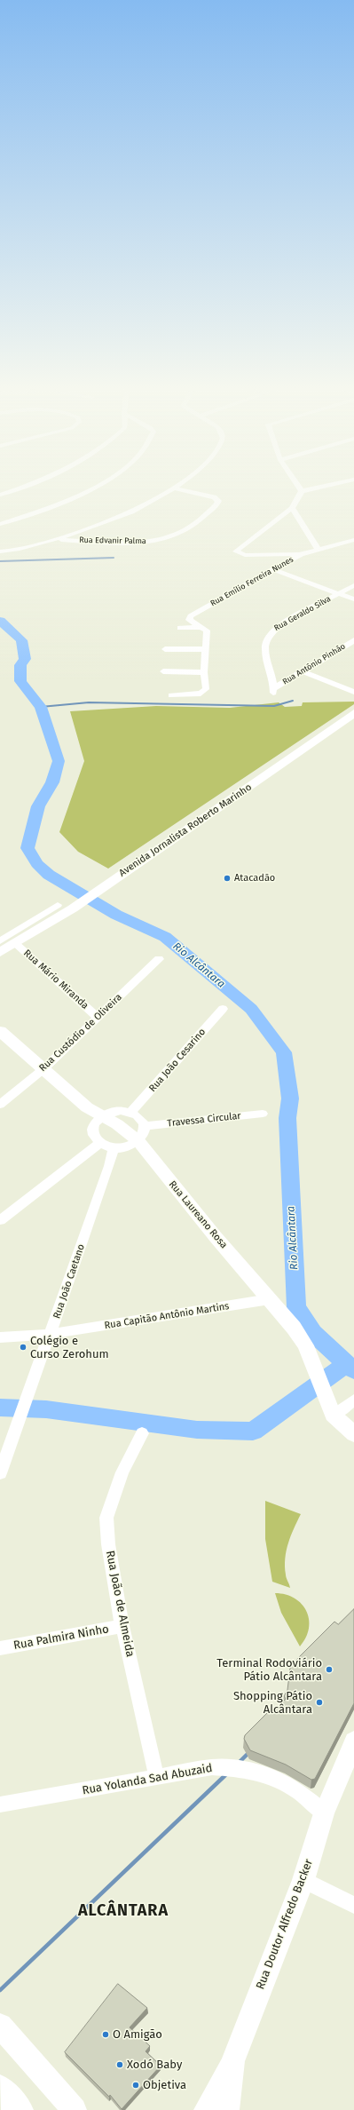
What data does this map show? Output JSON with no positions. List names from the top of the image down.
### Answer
{
  "streets": {
    "main road": ["Avenida Jornalista Roberto Marinho", "Rua Laureano Rosa", "Rua Doutor Alfredo Backer"],
    "street": [
      "Rua Edvanir Palma",
      "Rua Emílio Ferreira Nunes",
      "Rua Geraldo Silva",
      "Rua Antônio Pinhão",
      "Rua Mário Miranda",
      "Rua Custódio de Oliveira",
      "Rua João Cesarino",
      "Travessa Circular",
      "Rua João Caetano",
      "Rua Capitão Antônio Martins",
      "Rua João de Almeida",
      "Rua Palmira Ninho",
      "Rua Yolanda Sad Abuzaid"
    ]
  },
  "crossings": [
    ["Rua Geraldo Silva", "Rua Antônio Pinhão"],
    ["Avenida Jornalista Roberto Marinho", "Rua Mário Miranda"],
    ["Rua Mário Miranda", "Rua Custódio de Oliveira"],
    ["Rua Custódio de Oliveira", "Rua Laureano Rosa"],
    ["Rua Laureano Rosa", "Rua Capitão Antônio Martins"],
    ["Rua João Caetano", "Rua Capitão Antônio Martins"],
    ["Rua João de Almeida", "Rua Palmira Ninho"],
    ["Rua João de Almeida", "Rua Yolanda Sad Abuzaid"],
    ["Rua Yolanda Sad Abuzaid", "Rua Doutor Alfredo Backer"]
  ],
  "districts": ["ALCÂNTARA"],
  "water": ["Rio Alcântara"],
  "places": [
    "Atacadão",
    "Colégio e Curso Zerohum",
    "Terminal Rodoviário Pátio Alcântara",
    "Shopping Pátio Alcântara",
    "O Amigão",
    "Xodó Baby",
    "Objetiva"
  ]
}
